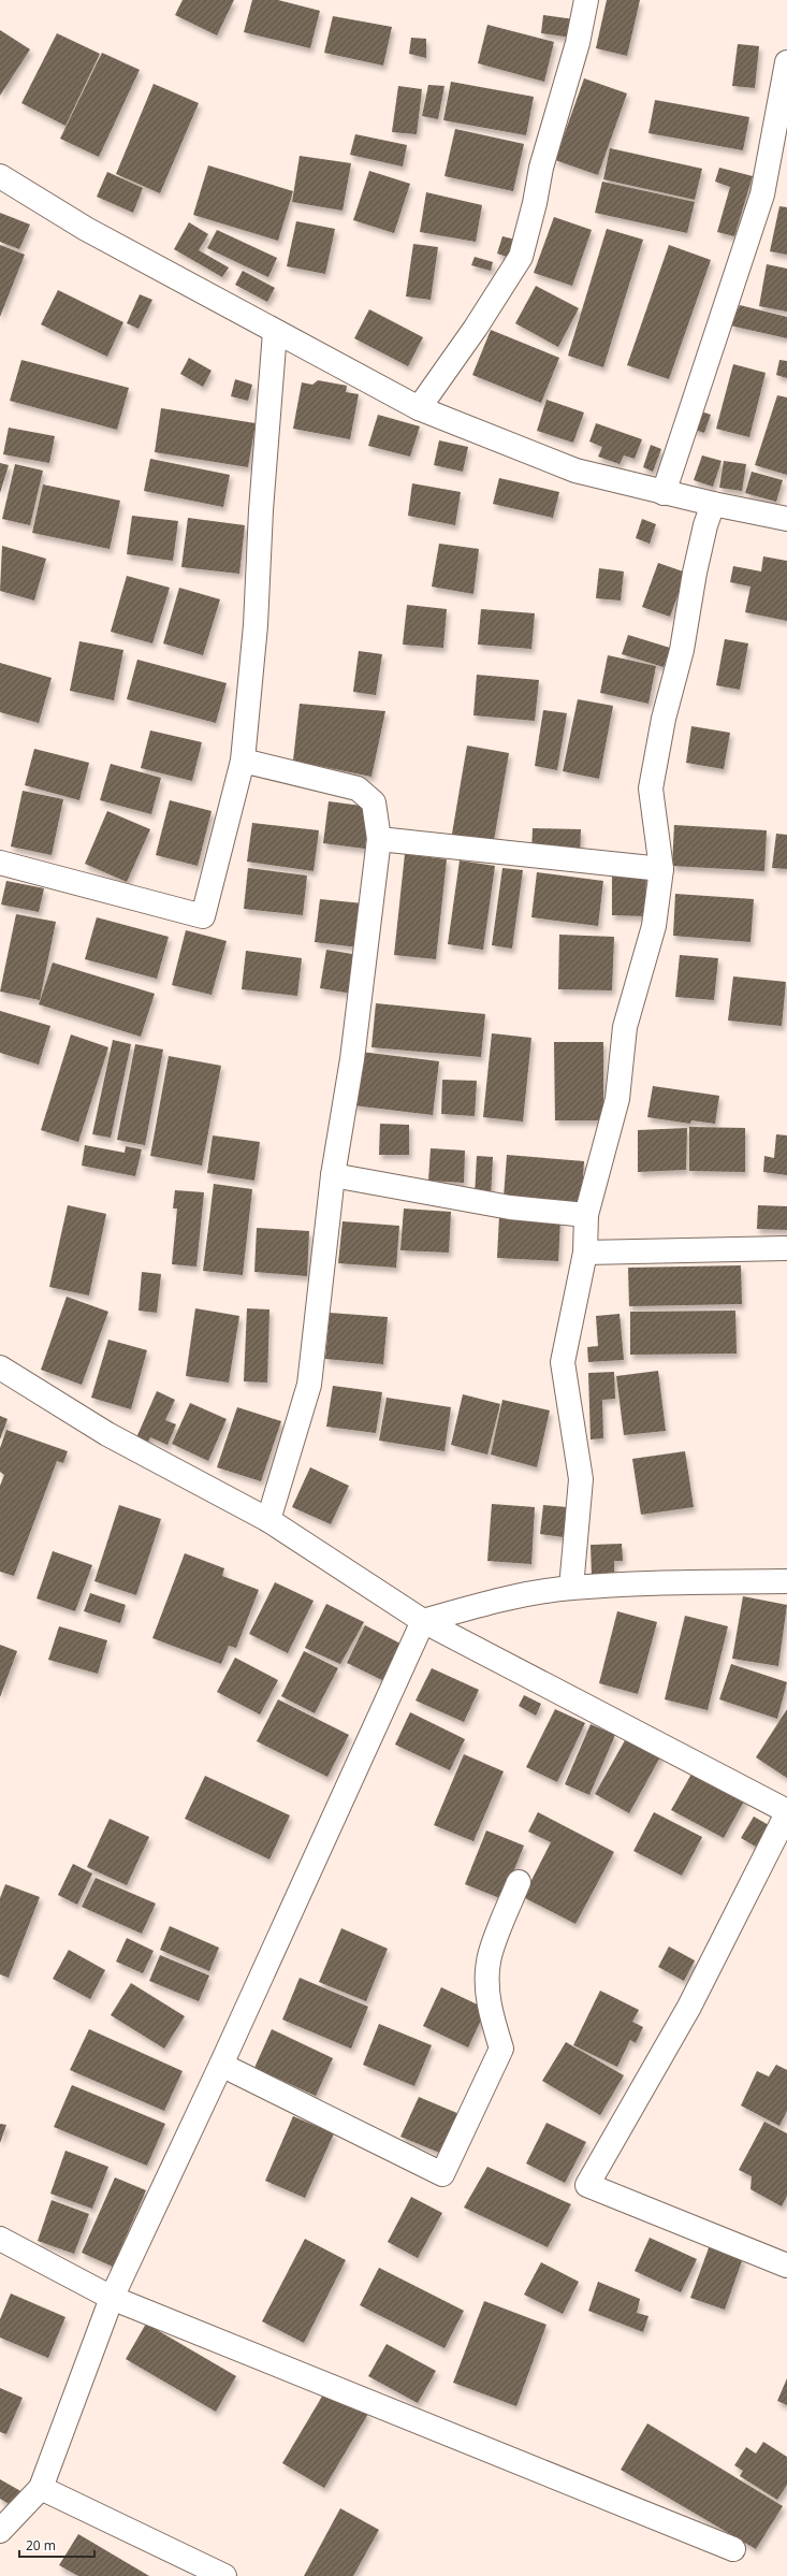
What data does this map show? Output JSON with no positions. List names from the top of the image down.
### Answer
{
  "scale_bar": "20 m"
}
